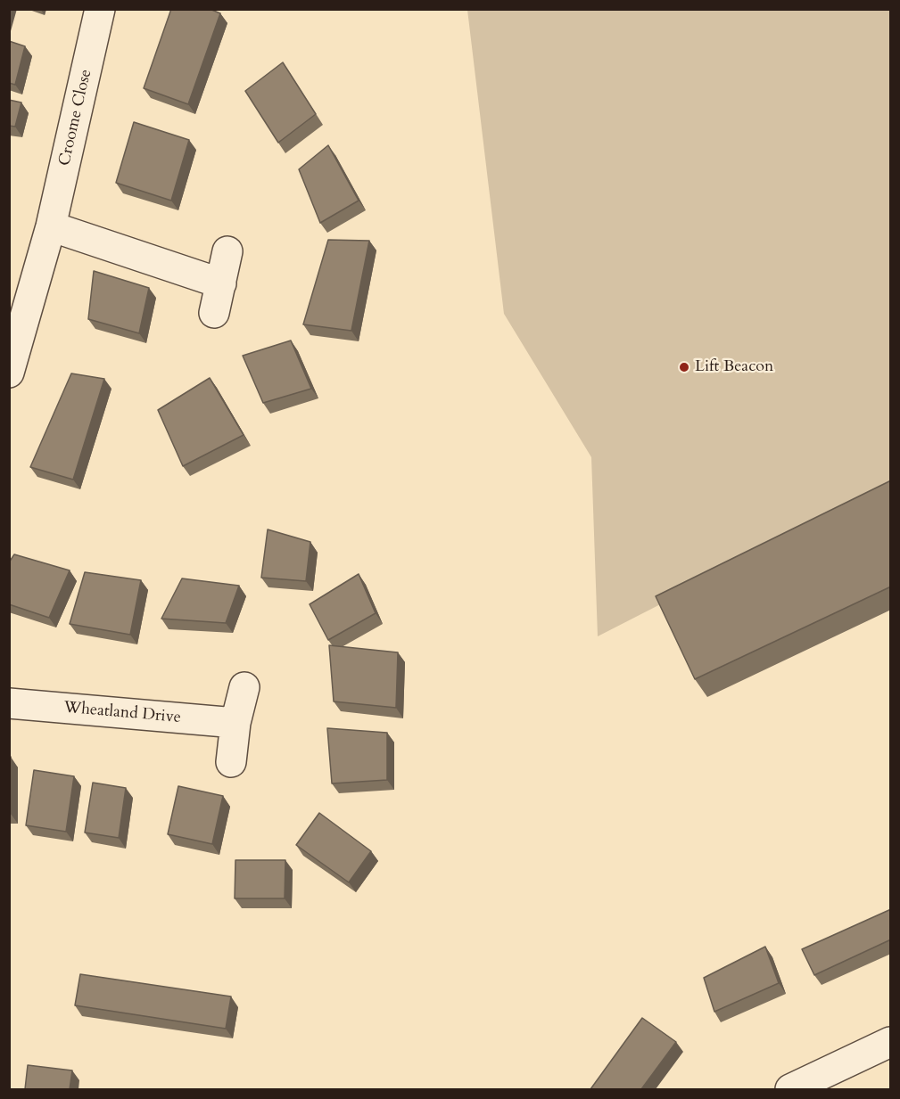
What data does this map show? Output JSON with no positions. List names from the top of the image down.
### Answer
{
  "streets": {
    "street": ["Croome Close", "Wheatland Drive"]
  },
  "places": ["Lift Beacon"]
}
